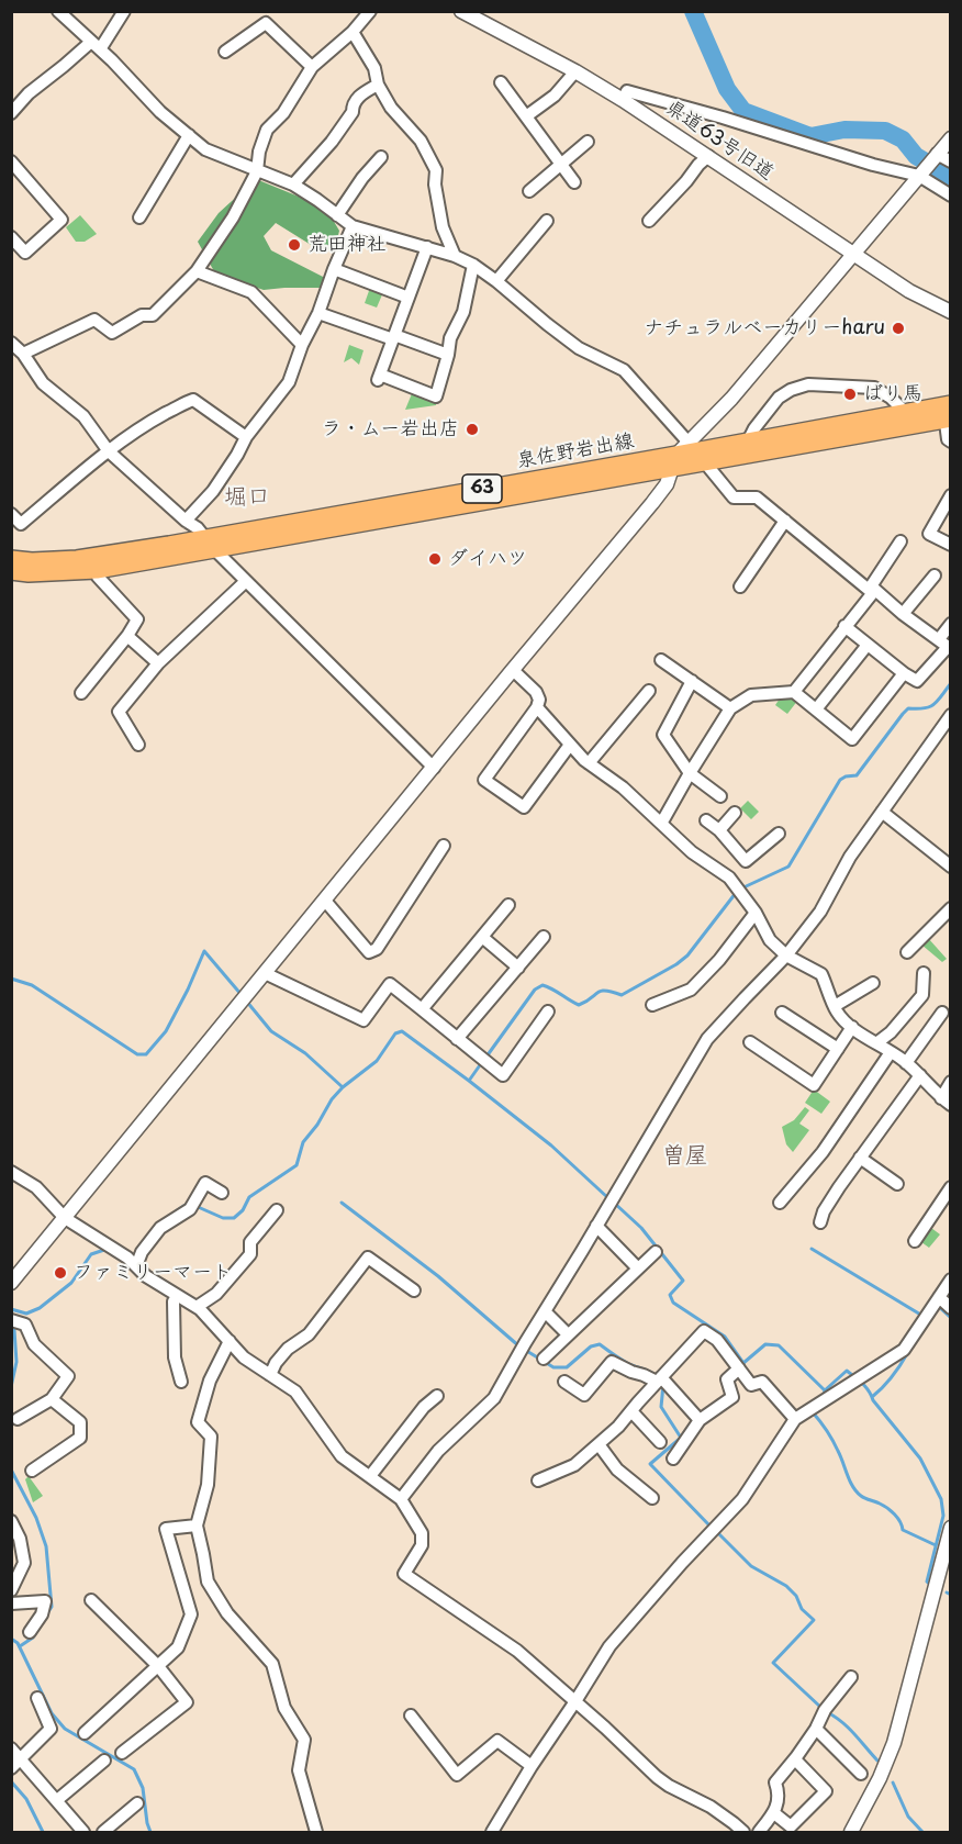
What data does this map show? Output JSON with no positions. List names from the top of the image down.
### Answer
{
  "streets": {
    "main road": ["泉佐野岩出線", "63"],
    "street": ["県道63号旧道"]
  },
  "districts": ["堀口", "曽屋"],
  "places": [
    "荒田神社",
    "ナチュラルベーカリーharu",
    "ばり馬",
    "ラ・ムー岩出店",
    "ダイハツ",
    "ファミリーマート"
  ]
}
